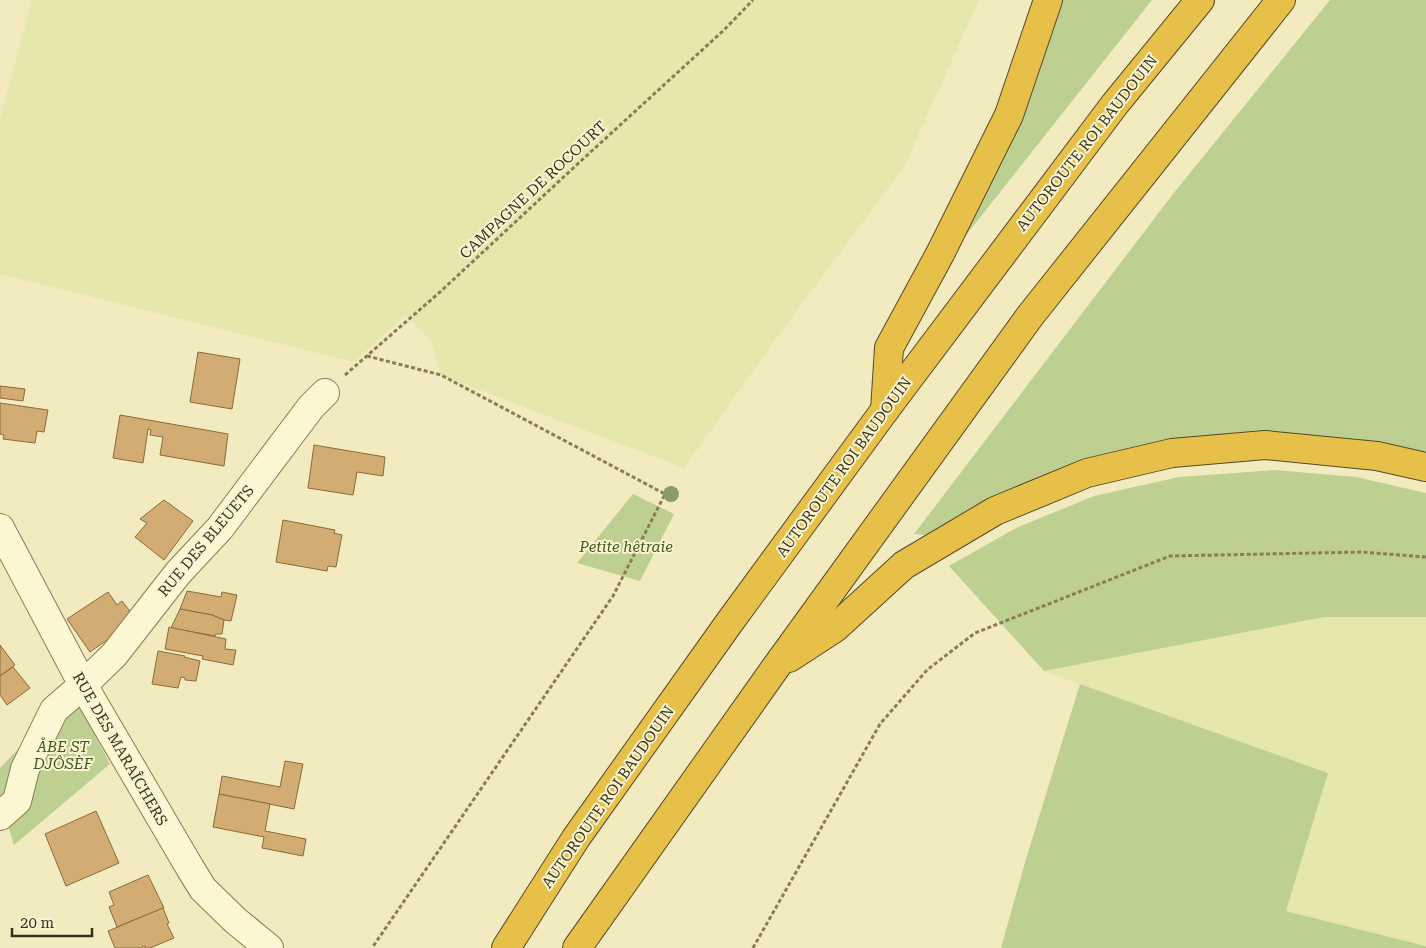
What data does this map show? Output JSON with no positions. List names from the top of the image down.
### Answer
{
  "streets": {
    "highway": ["AUTOROUTE ROI BAUDOUIN"],
    "street": ["RUE DES BLEUETS", "RUE DES MARAÎCHERS"],
    "path": ["CAMPAGNE DE ROCOURT"]
  },
  "crossings": [
    ["CAMPAGNE DE ROCOURT", "RUE DES BLEUETS"],
    ["RUE DES BLEUETS", "RUE DES MARAÎCHERS"]
  ],
  "parks": ["Petite hêtraie", "ÅBE ST DJÔSÈF"],
  "scale_bar": "20 m"
}
